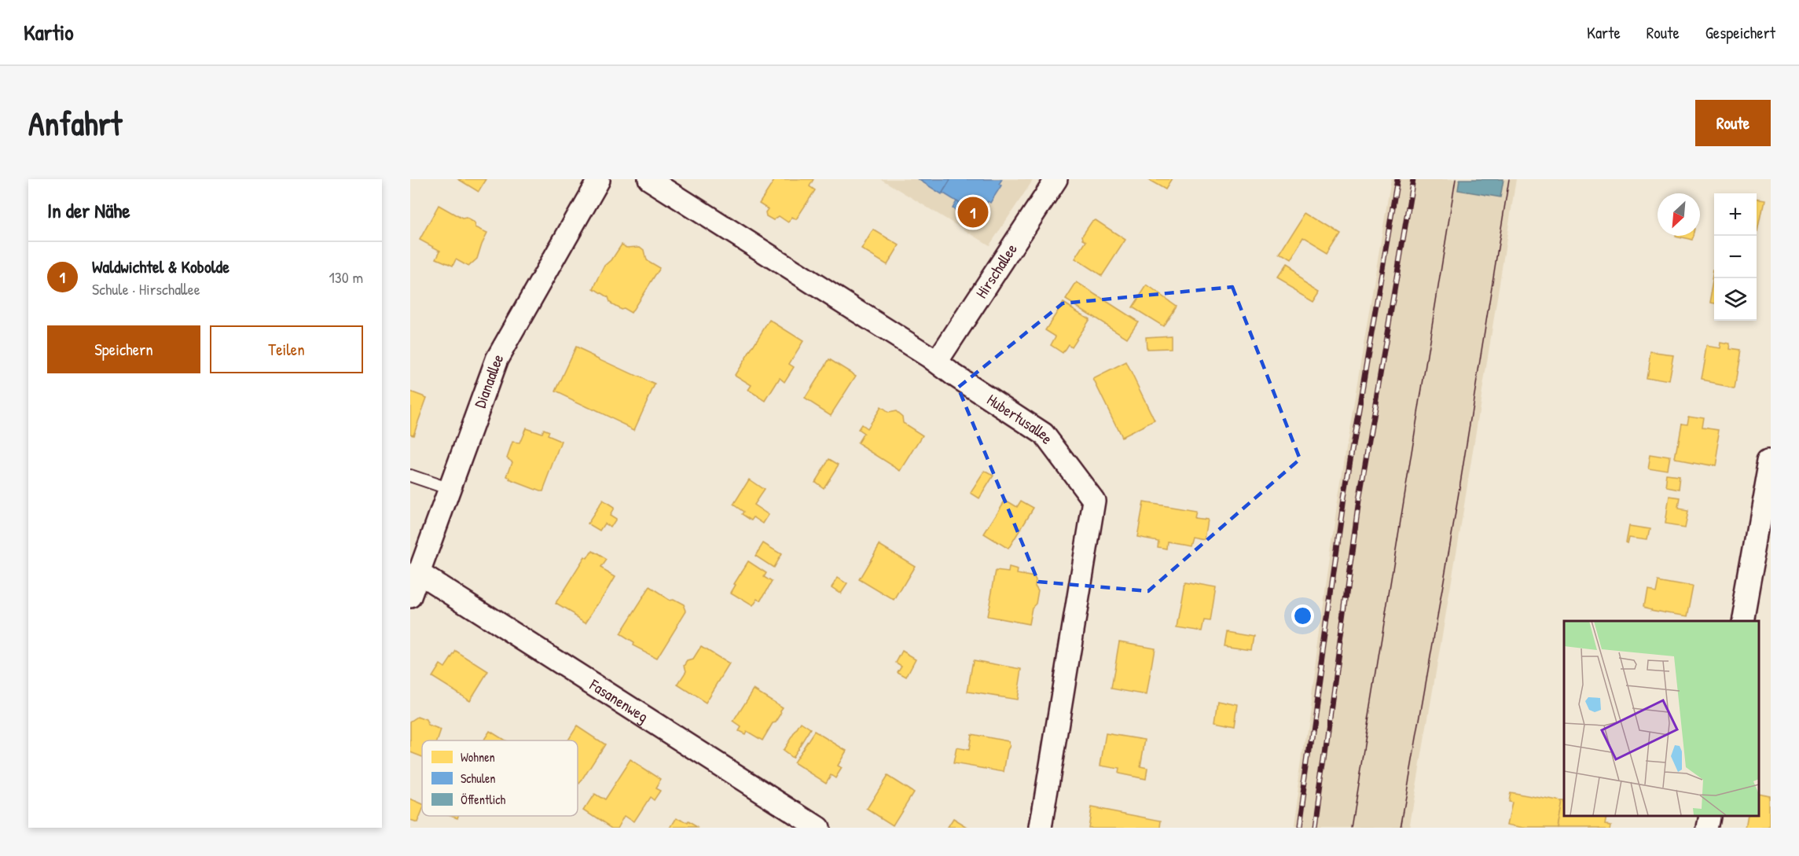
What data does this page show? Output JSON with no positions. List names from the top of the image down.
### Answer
{
  "streets": {
    "street": [
      "Hirschallee",
      "Dianaallee",
      "Hubertusallee",
      "Fasanenweg"
    ]
  },
  "crossings": [
    ["Hirschallee", "Hubertusallee"],
    ["Dianaallee", "Fasanenweg"]
  ],
  "legend": ["Wohnen", "Schulen", "Öffentlich"],
  "north": "bottom left",
  "page": {
    "header": "Kartio",
    "nav": ["Karte", "Route", "Gespeichert"],
    "buttons": [
      "Route",
      ["Speichern", "Teilen"]
    ],
    "title": "Anfahrt",
    "heading": "In der Nähe",
    "map_buttons": ["+", "−"],
    "pins": "1",
    "list": [
      {
        "mark": "1",
        "name": "Waldwichtel & Kobolde",
        "note": "Schule · Hirschallee",
        "value": "130 m"
      }
    ]
  }
}
